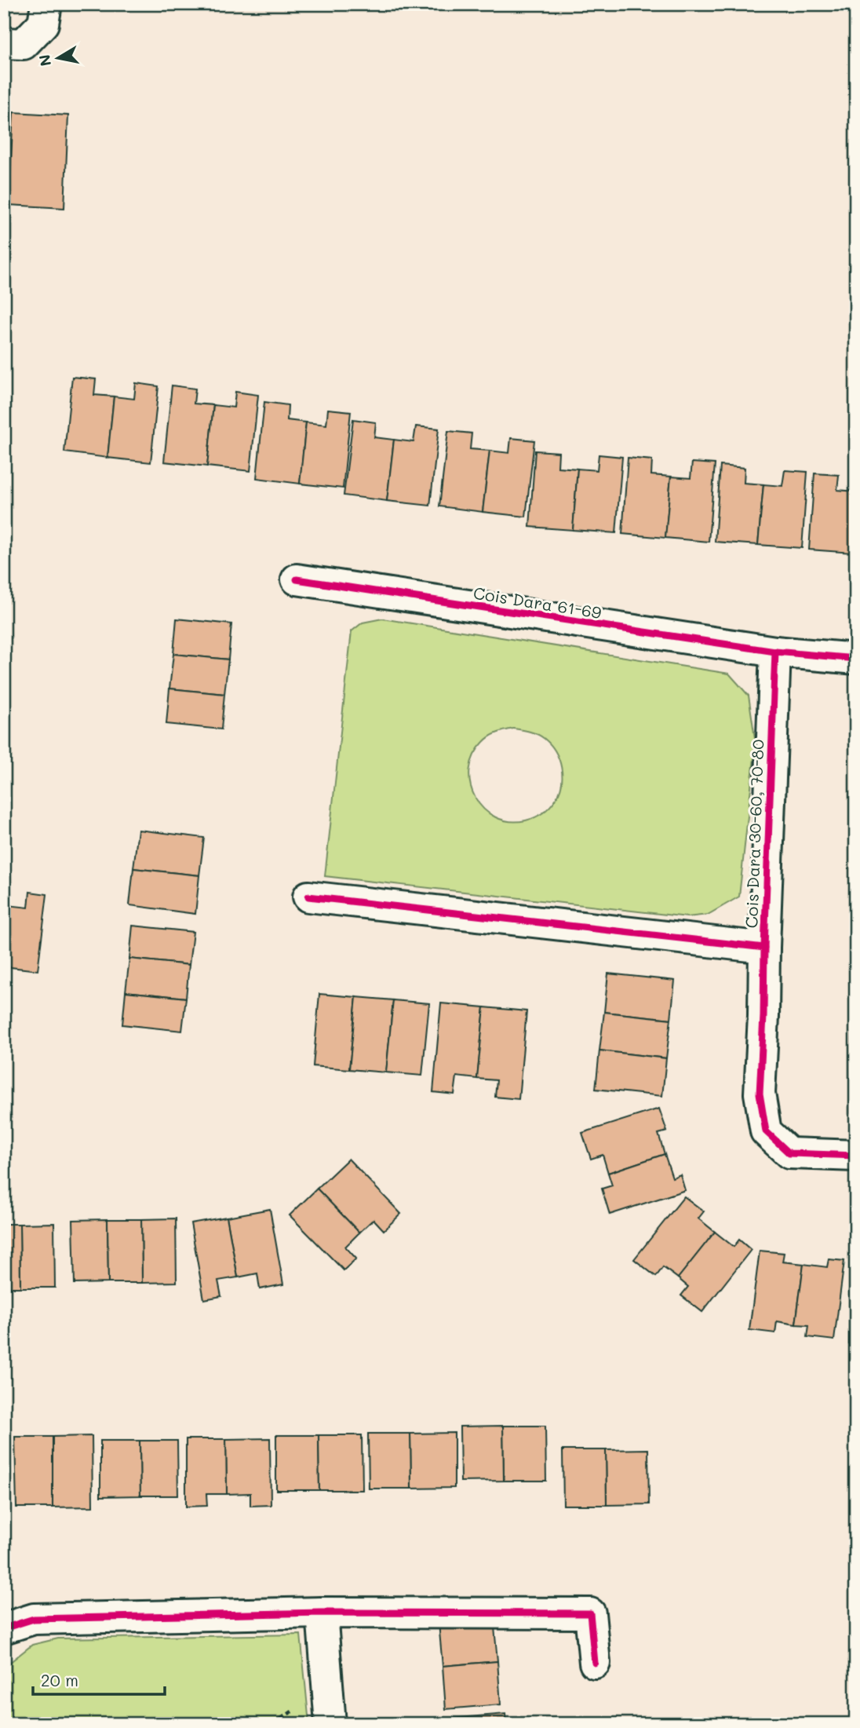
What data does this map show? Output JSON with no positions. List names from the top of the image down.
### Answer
{
  "streets": {
    "street": ["Cois Dara 61-69", "Cois Dara 30-60, 70-80"]
  },
  "crossings": [
    ["Cois Dara 61-69", "Cois Dara 30-60, 70-80"]
  ],
  "scale_bar": "20 m",
  "north": "left"
}
